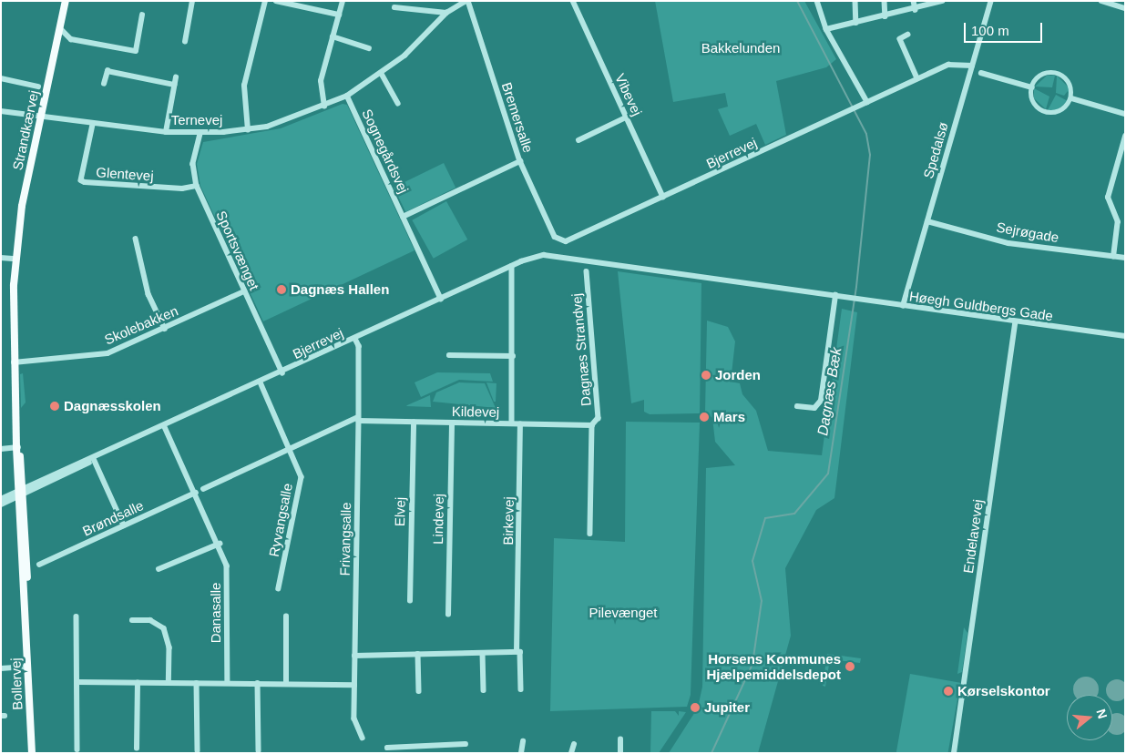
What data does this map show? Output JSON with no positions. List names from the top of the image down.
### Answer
{
  "streets": {
    "main road": ["Strandkærvej", "Bollervej"],
    "street": [
      "Vibevej",
      "Bremersalle",
      "Ternevej",
      "Spedalsø",
      "Sognegårdsvej",
      "Bjerrevej",
      "Glentevej",
      "Sejrøgade",
      "Sportsvænget",
      "Høegh Guldbergs Gade",
      "Skolebakken",
      "Dagnæs Strandvej",
      "Kildevej",
      "Elvej",
      "Brøndsalle",
      "Lindevej",
      "Ryvangsalle",
      "Birkevej",
      "Endelavevej",
      "Frivangsalle",
      "Danasalle"
    ]
  },
  "crossings": [
    ["Vibevej", "Bjerrevej"],
    ["Bremersalle", "Ternevej"],
    ["Bremersalle", "Bjerrevej"],
    ["Ternevej", "Strandkærvej"],
    ["Ternevej", "Sognegårdsvej"],
    ["Ternevej", "Glentevej"],
    ["Ternevej", "Sportsvænget"],
    ["Strandkærvej", "Bjerrevej"],
    ["Strandkærvej", "Skolebakken"],
    ["Strandkærvej", "Bollervej"],
    ["Spedalsø", "Bjerrevej"],
    ["Spedalsø", "Sejrøgade"],
    ["Spedalsø", "Høegh Guldbergs Gade"],
    ["Sognegårdsvej", "Bjerrevej"],
    ["Bjerrevej", "Sportsvænget"],
    ["Bjerrevej", "Høegh Guldbergs Gade"],
    ["Bjerrevej", "Ryvangsalle"],
    ["Bjerrevej", "Frivangsalle"],
    ["Bjerrevej", "Danasalle"],
    ["Bjerrevej", "Bollervej"],
    ["Glentevej", "Sportsvænget"],
    ["Sportsvænget", "Skolebakken"],
    ["Høegh Guldbergs Gade", "Endelavevej"],
    ["Dagnæs Strandvej", "Kildevej"],
    ["Kildevej", "Elvej"],
    ["Kildevej", "Lindevej"],
    ["Kildevej", "Birkevej"],
    ["Kildevej", "Frivangsalle"],
    ["Brøndsalle", "Danasalle"]
  ],
  "water": ["Dagnæs Bæk"],
  "parks": ["Bakkelunden", "Pilevænget"],
  "places": [
    "Dagnæs Hallen",
    "Jorden",
    "Dagnæsskolen",
    "Mars",
    "Horsens Kommunes Hjælpemiddelsdepot",
    "Kørselskontor",
    "Jupiter"
  ],
  "scale_bar": "100 m",
  "north": "right"
}
